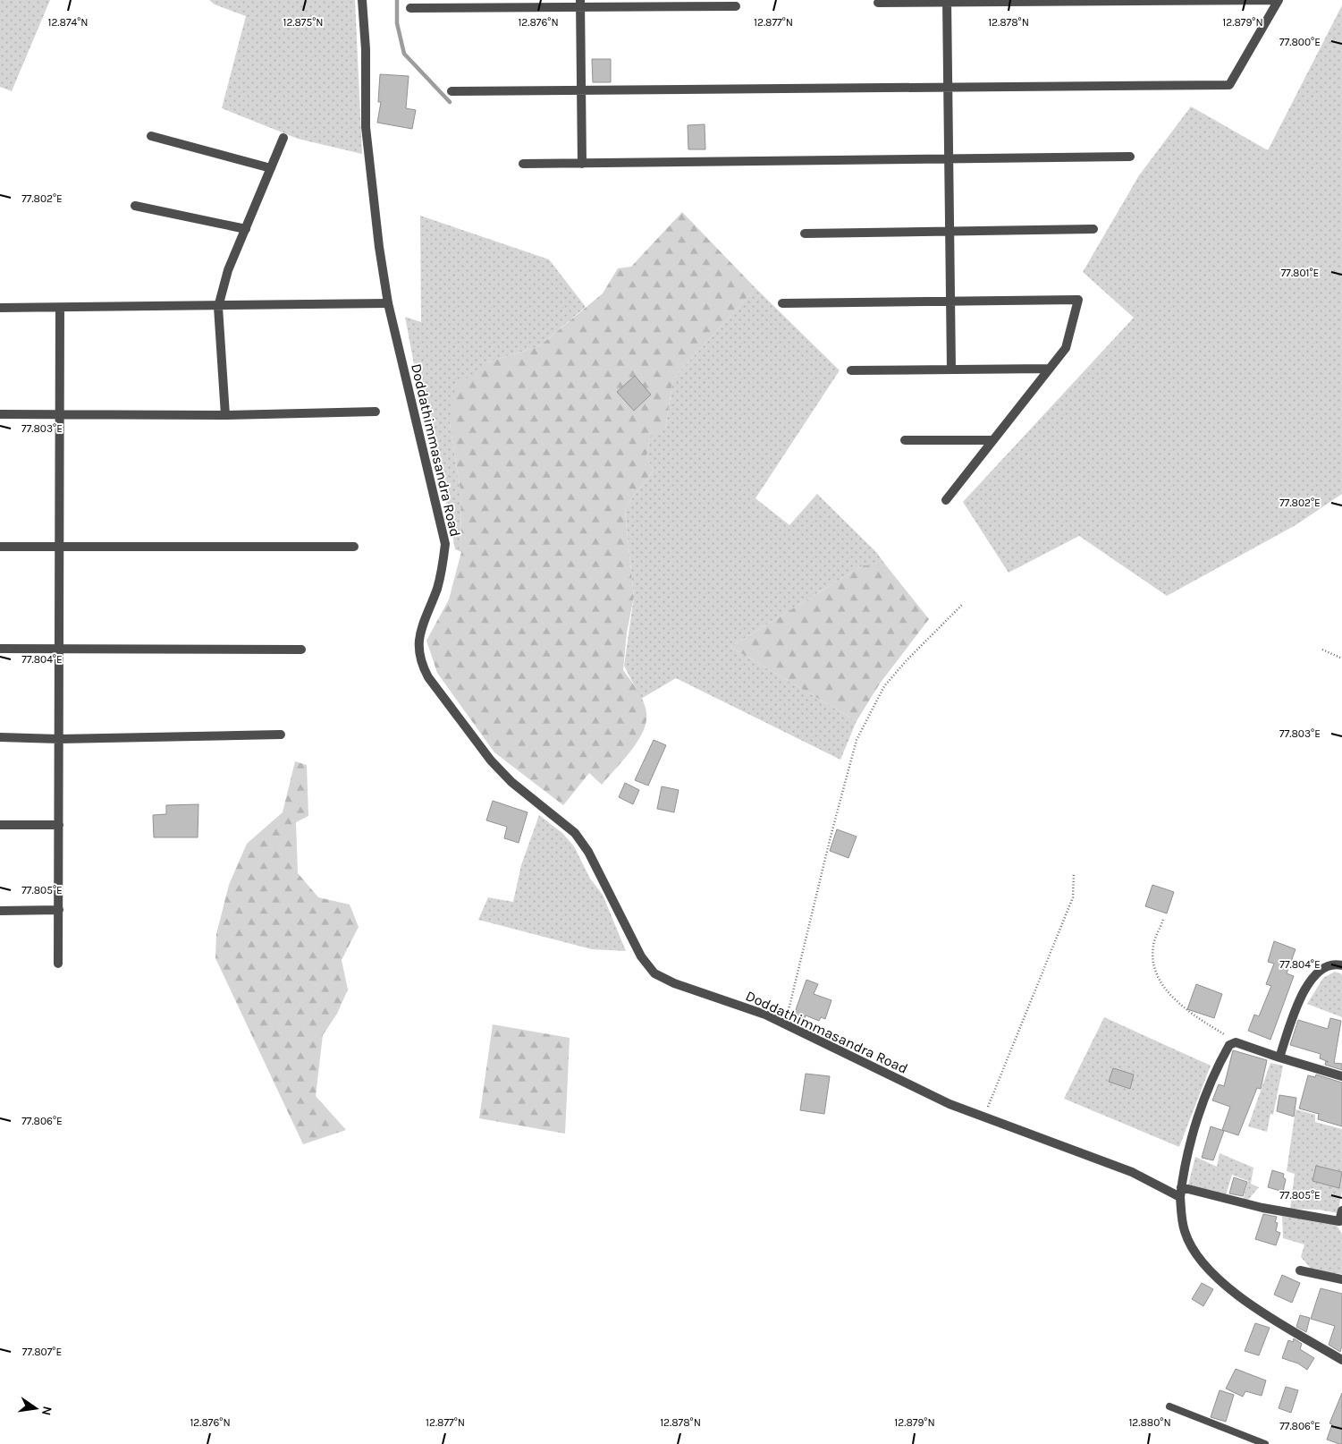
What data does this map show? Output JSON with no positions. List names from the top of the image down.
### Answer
{
  "streets": {
    "street": ["Doddathimmasandra Road"]
  },
  "north": "right",
  "coordinates": [
    "12.874°N",
    "12.875°N",
    "12.876°N",
    "12.877°N",
    "12.878°N",
    "12.879°N",
    "77.800°E",
    "77.802°E",
    "77.801°E",
    "77.803°E",
    "77.804°E",
    "77.805°E",
    "77.806°E",
    "77.807°E",
    "12.880°N"
  ]
}
